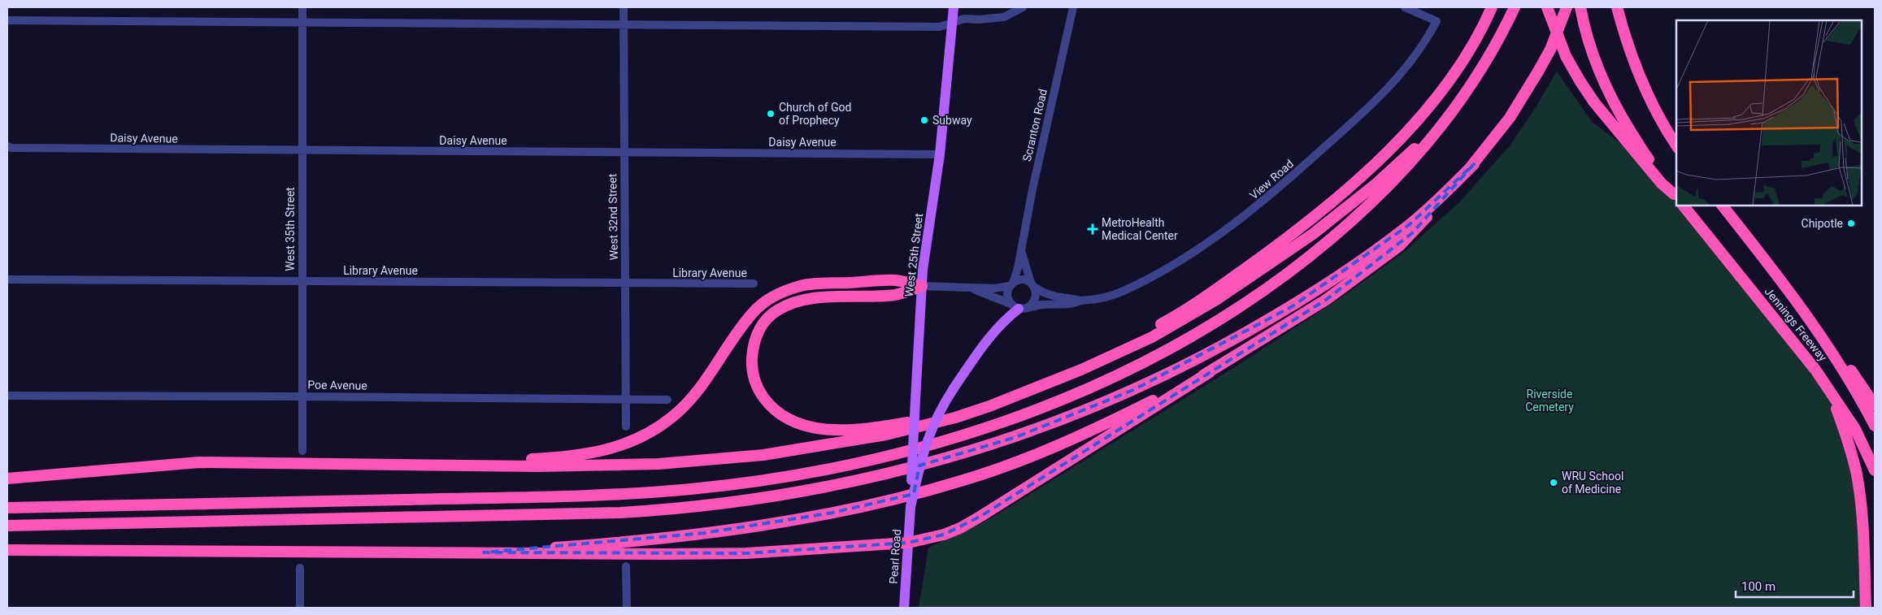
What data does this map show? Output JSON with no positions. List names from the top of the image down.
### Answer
{
  "streets": {
    "highway": ["Jennings Freeway"],
    "main road": ["West 25th Street", "Pearl Road"],
    "street": [
      "Scranton Road",
      "Daisy Avenue",
      "View Road",
      "West 32nd Street",
      "West 35th Street",
      "Library Avenue",
      "Poe Avenue"
    ]
  },
  "crossings": [
    ["Scranton Road", "View Road"],
    ["Daisy Avenue", "West 32nd Street"],
    ["Daisy Avenue", "West 35th Street"],
    ["Daisy Avenue", "West 25th Street"],
    ["West 32nd Street", "Library Avenue"],
    ["West 32nd Street", "Poe Avenue"],
    ["West 35th Street", "Library Avenue"],
    ["West 35th Street", "Poe Avenue"],
    ["West 25th Street", "Pearl Road"]
  ],
  "parks": ["Riverside Cemetery"],
  "places": {
    "other": [
      "Church of God of Prophecy",
      "Subway",
      "Chipotle",
      "WRU School of Medicine"
    ],
    "health": ["MetroHealth Medical Center"]
  },
  "scale_bar": "100 m"
}
